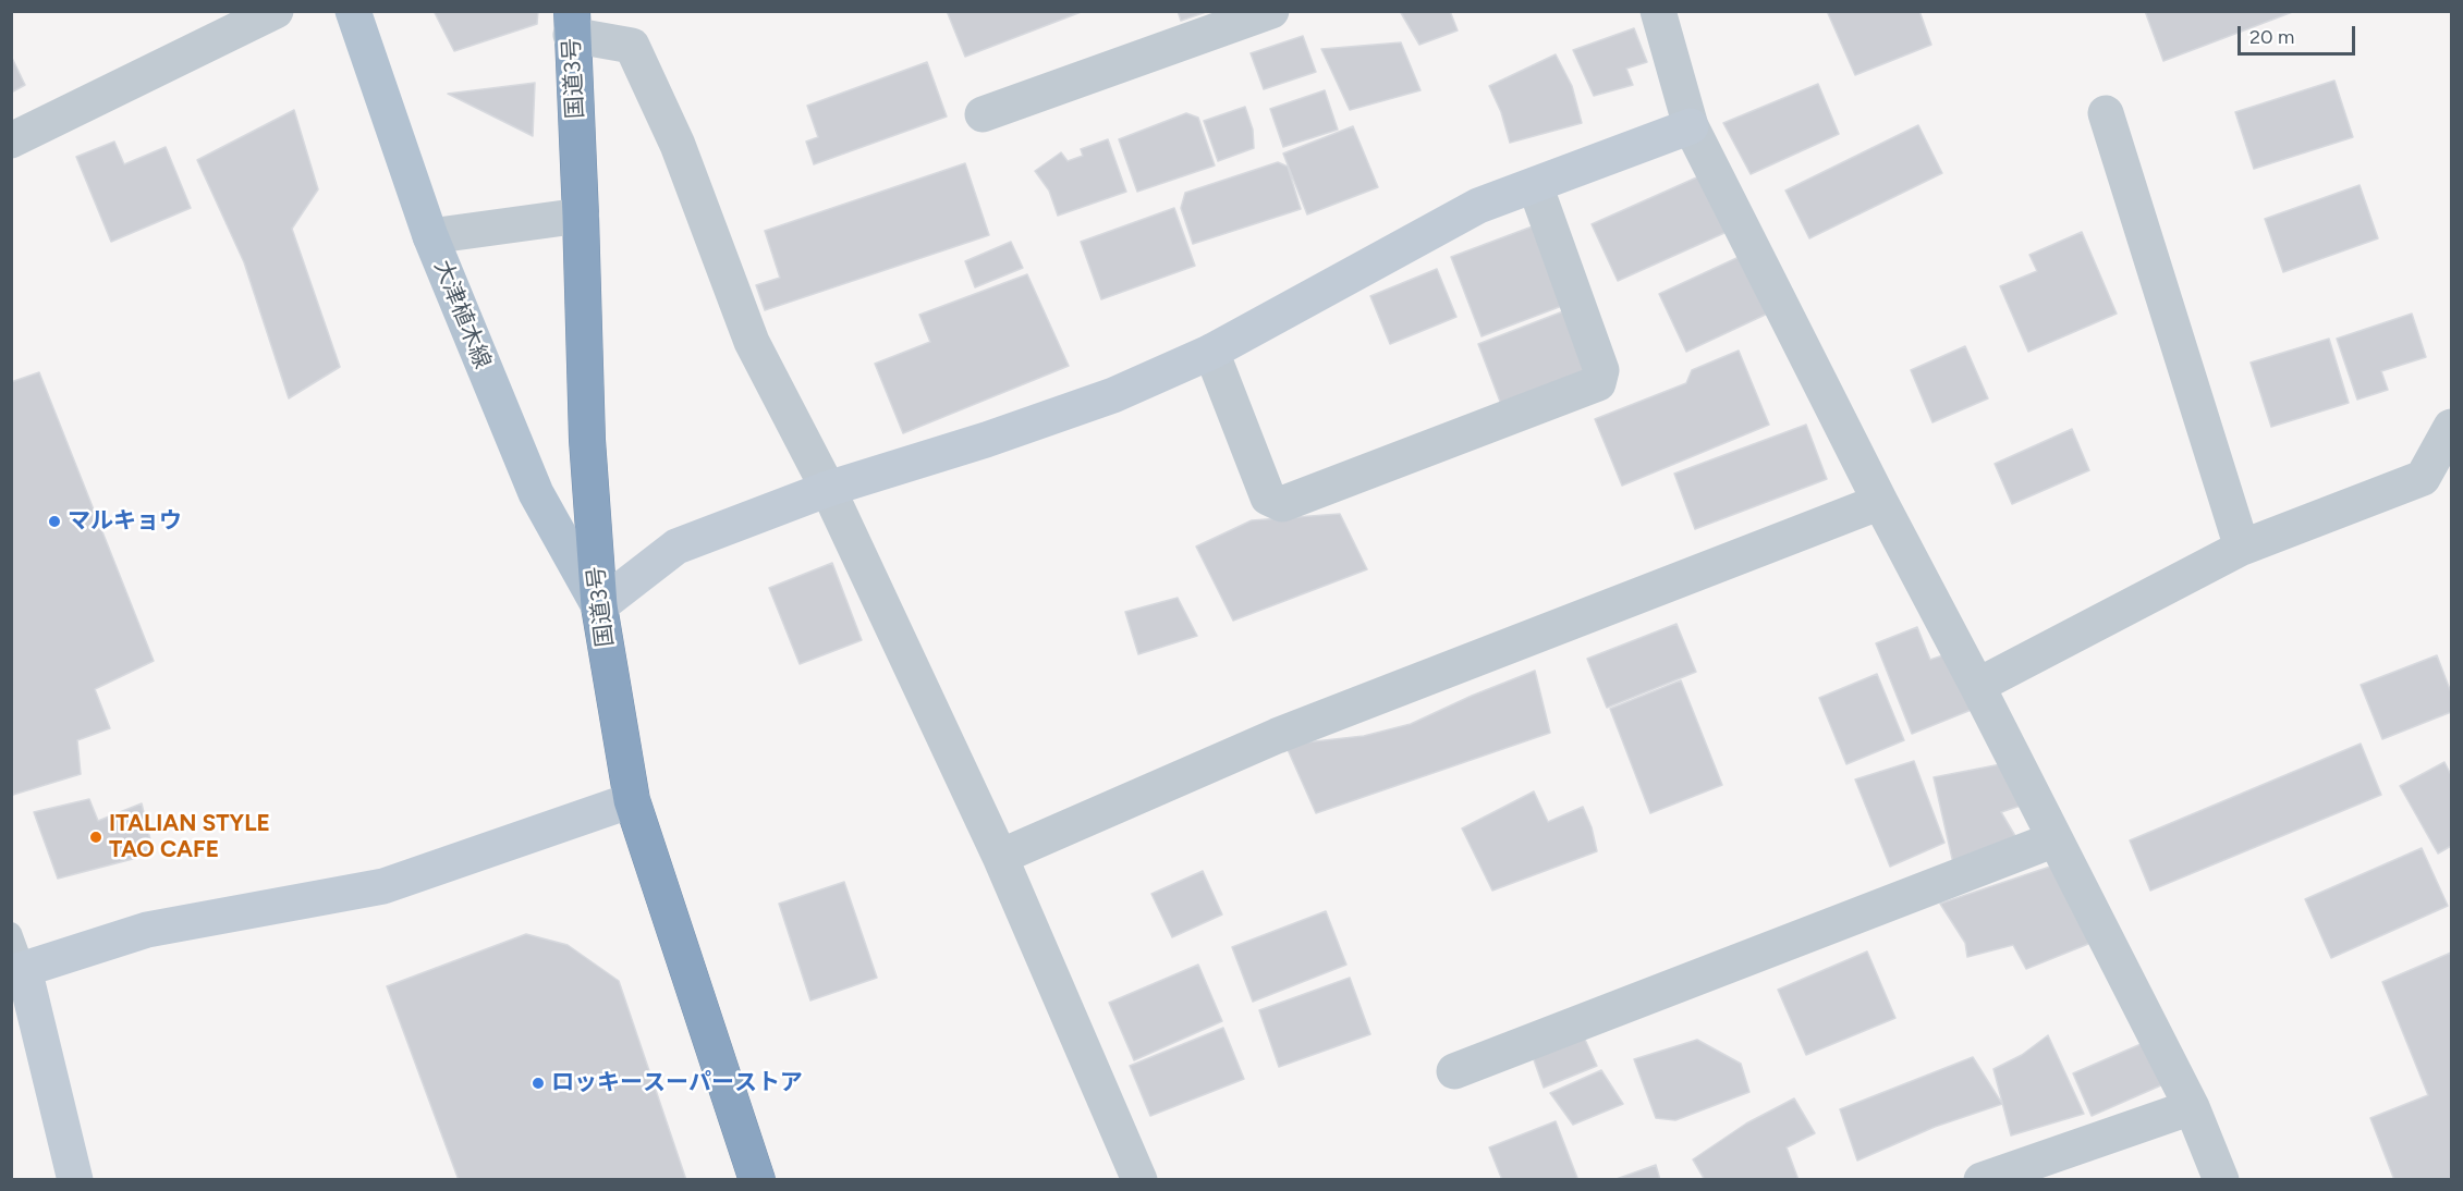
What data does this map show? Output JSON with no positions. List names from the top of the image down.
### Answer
{
  "streets": {
    "highway": ["国道3号"],
    "main road": ["大津植木線"]
  },
  "crossings": [
    ["国道3号", "大津植木線"]
  ],
  "places": ["マルキョウ", "ITALIAN STYLE TAO CAFE", "ロッキースーパーストア"],
  "scale_bar": "20 m"
}
